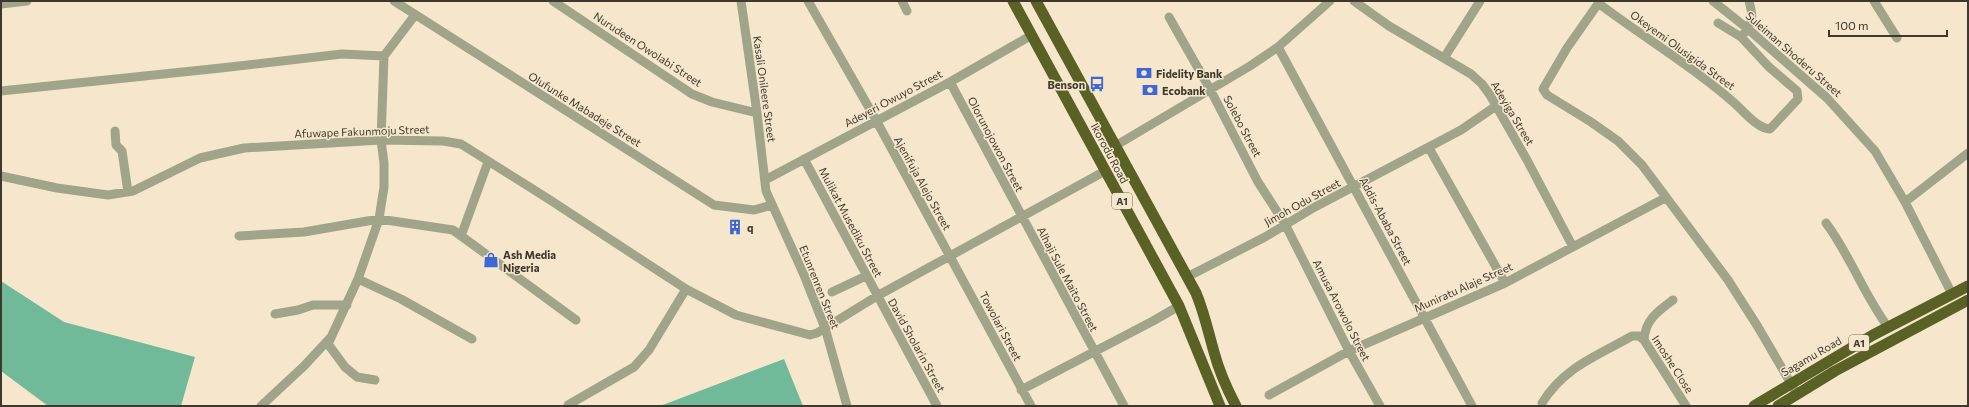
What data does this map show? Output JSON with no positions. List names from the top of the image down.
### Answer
{
  "streets": {
    "highway": ["Ikorodu Road", "A1", "Sagamu Road"],
    "street": [
      "Nurudeen Owolabi Street",
      "Okeyemi Olusigida Street",
      "Suleiman Shoderu Street",
      "Kasali Onileere Street",
      "Adeyeri Owuyo Street",
      "Olufunke Mabadeje Street",
      "Adeyiga Street",
      "Solebo Street",
      "Afuwape Fakunmoju Street",
      "Olorunojowon Street",
      "Ajenifuja Alejo Street",
      "Jimoh Odu Street",
      "Addis-Ababa Street",
      "Mulikat Musediku Street",
      "Alhaji Sule Maito Street",
      "Etunrenren Street",
      "Muniratu Alaje Street",
      "Amusa Arowolo Street",
      "Towolari Street",
      "David Sholarin Street",
      "Imoshe Close"
    ]
  },
  "crossings": [
    ["Nurudeen Owolabi Street", "Kasali Onileere Street"],
    ["Suleiman Shoderu Street", "Sagamu Road"],
    ["Kasali Onileere Street", "Adeyeri Owuyo Street"],
    ["Kasali Onileere Street", "Etunrenren Street"],
    ["Adeyeri Owuyo Street", "Olorunojowon Street"],
    ["Adeyeri Owuyo Street", "Ikorodu Road"],
    ["Adeyeri Owuyo Street", "Ajenifuja Alejo Street"],
    ["Adeyeri Owuyo Street", "Mulikat Musediku Street"],
    ["Adeyeri Owuyo Street", "Etunrenren Street"],
    ["Olufunke Mabadeje Street", "Etunrenren Street"],
    ["Adeyiga Street", "Jimoh Odu Street"],
    ["Adeyiga Street", "Muniratu Alaje Street"],
    ["Solebo Street", "Jimoh Odu Street"],
    ["Solebo Street", "Amusa Arowolo Street"],
    ["Afuwape Fakunmoju Street", "Olorunojowon Street"],
    ["Afuwape Fakunmoju Street", "Ikorodu Road"],
    ["Afuwape Fakunmoju Street", "Ajenifuja Alejo Street"],
    ["Afuwape Fakunmoju Street", "Mulikat Musediku Street"],
    ["Afuwape Fakunmoju Street", "Alhaji Sule Maito Street"],
    ["Afuwape Fakunmoju Street", "Etunrenren Street"],
    ["Afuwape Fakunmoju Street", "Towolari Street"],
    ["Afuwape Fakunmoju Street", "David Sholarin Street"],
    ["Olorunojowon Street", "Alhaji Sule Maito Street"],
    ["Ikorodu Road", "Jimoh Odu Street"],
    ["Ajenifuja Alejo Street", "Towolari Street"],
    ["Jimoh Odu Street", "Addis-Ababa Street"],
    ["Jimoh Odu Street", "Amusa Arowolo Street"],
    ["Addis-Ababa Street", "Muniratu Alaje Street"],
    ["Mulikat Musediku Street", "David Sholarin Street"],
    ["Muniratu Alaje Street", "Amusa Arowolo Street"]
  ],
  "places": {
    "bank": ["Fidelity Bank", "Ecobank"],
    "bus stop": ["Benson"],
    "building": ["q"],
    "shop": ["Ash Media Nigeria"]
  },
  "scale_bar": "100 m"
}
